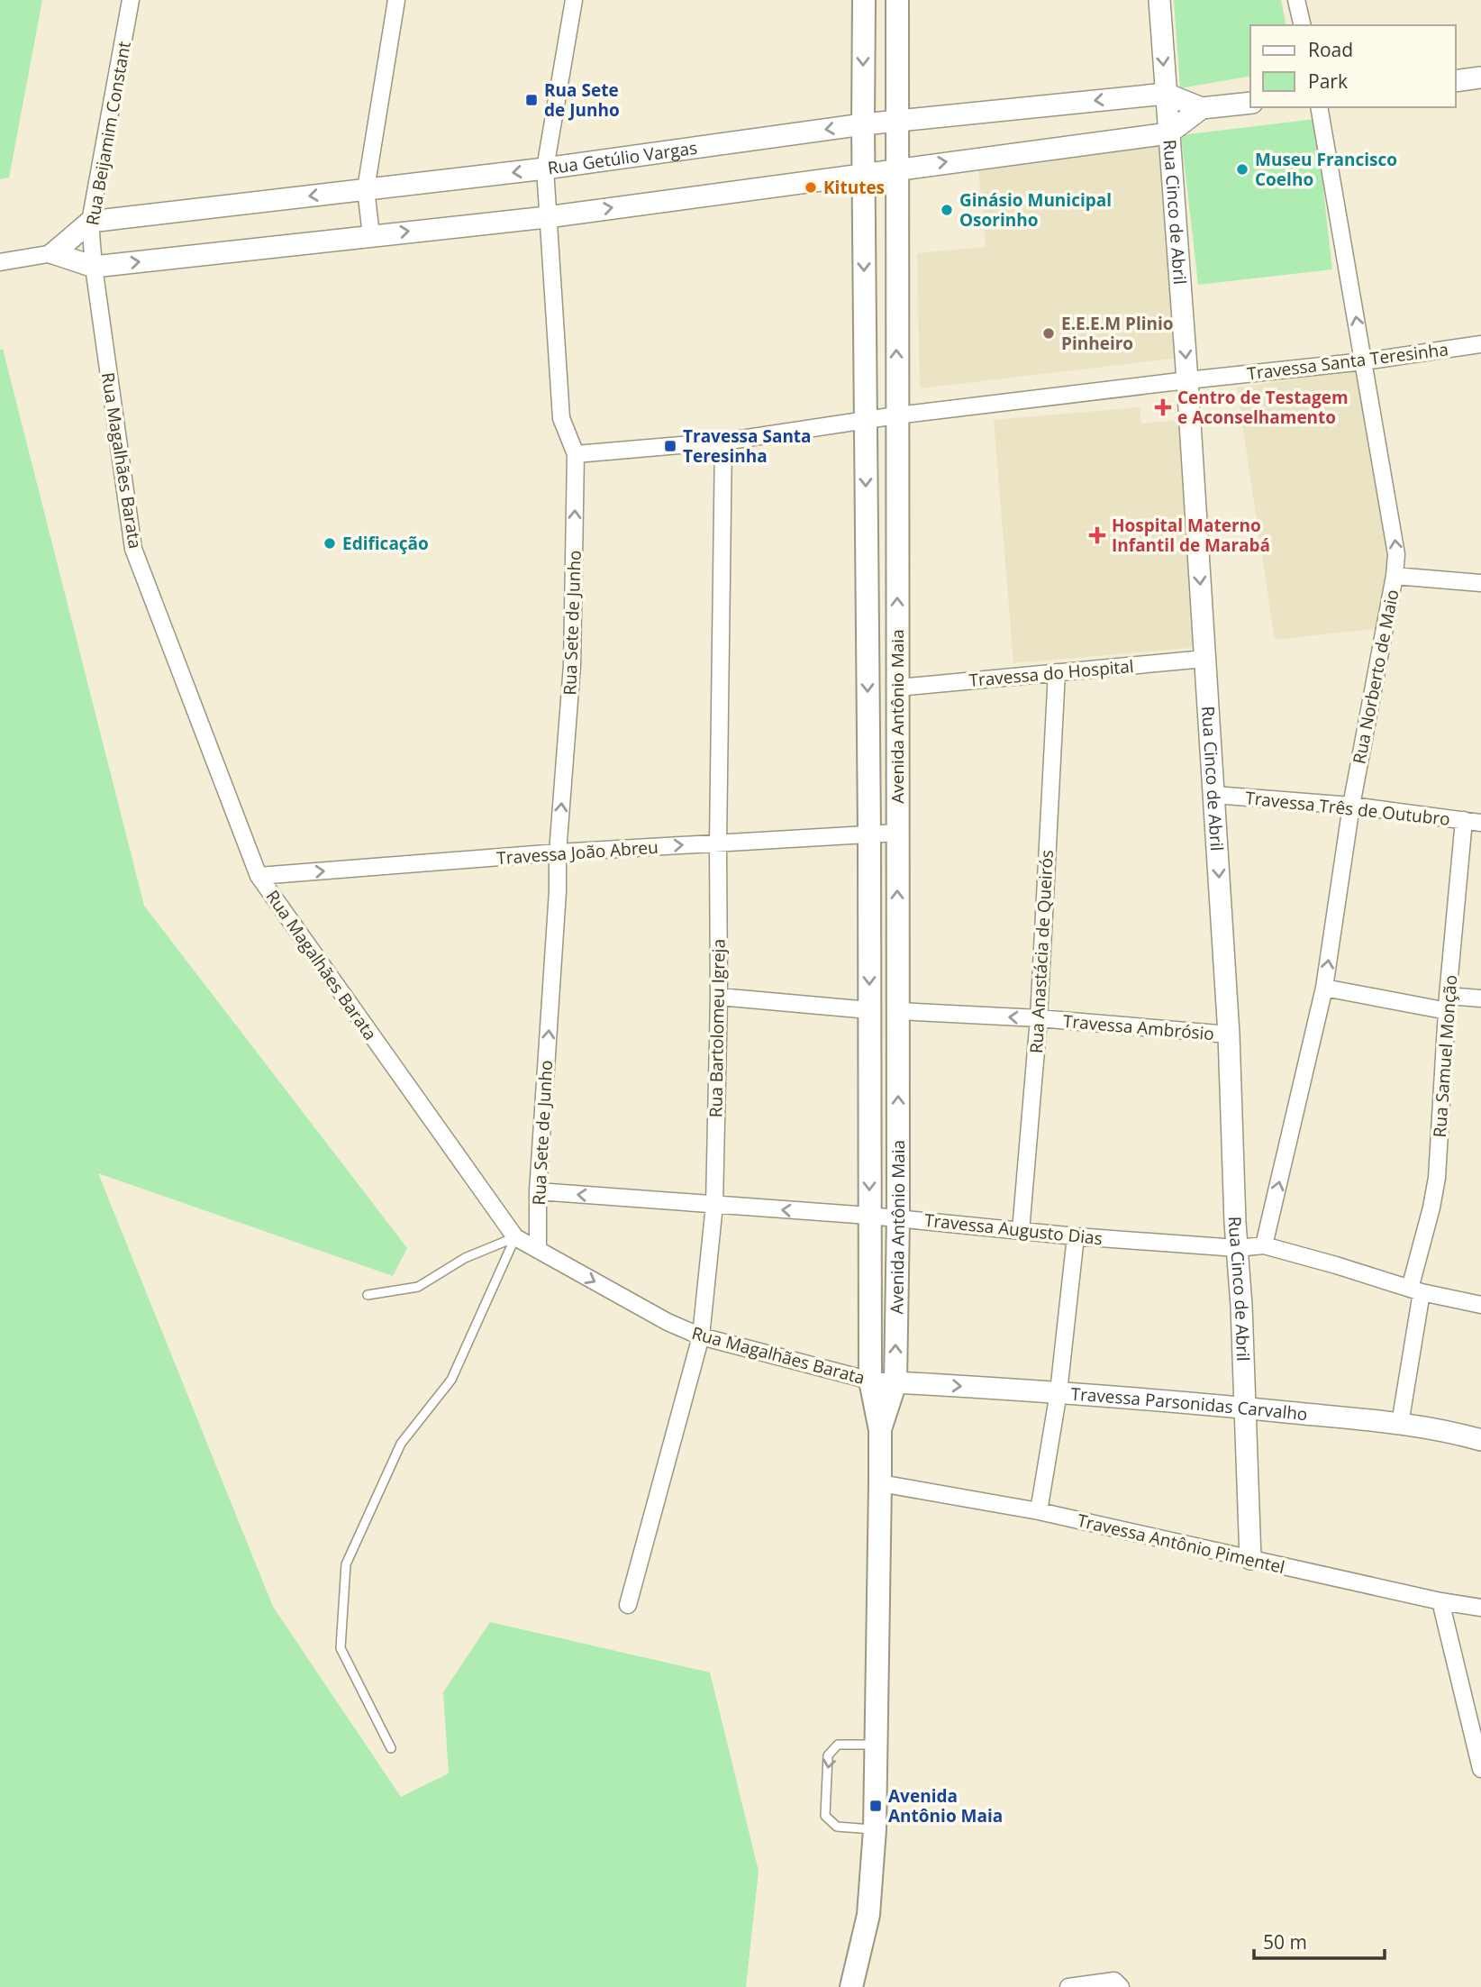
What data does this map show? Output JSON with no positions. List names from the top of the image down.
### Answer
{
  "streets": {
    "main road": ["Avenida Antônio Maia"],
    "street": [
      "Rua Beijamim Constant",
      "Rua Getúlio Vargas",
      "Rua Cinco de Abril",
      "Travessa Santa Teresinha",
      "Rua Magalhães Barata",
      "Rua Sete de Junho",
      "Travessa do Hospital",
      "Rua Norberto de Maio",
      "Travessa Três de Outubro",
      "Travessa João Abreu",
      "Rua Anastácia de Queirós",
      "Travessa Ambrósio",
      "Rua Bartolomeu Igreja",
      "Rua Samuel Monção",
      "Travessa Augusto Dias",
      "Travessa Parsonidas Carvalho",
      "Travessa Antônio Pimentel"
    ]
  },
  "crossings": [
    ["Rua Beijamim Constant", "Rua Getúlio Vargas"],
    ["Rua Beijamim Constant", "Rua Magalhães Barata"],
    ["Rua Getúlio Vargas", "Rua Cinco de Abril"],
    ["Rua Getúlio Vargas", "Rua Sete de Junho"],
    ["Rua Getúlio Vargas", "Avenida Antônio Maia"],
    ["Rua Cinco de Abril", "Travessa Santa Teresinha"],
    ["Rua Cinco de Abril", "Travessa do Hospital"],
    ["Rua Cinco de Abril", "Travessa Três de Outubro"],
    ["Rua Cinco de Abril", "Travessa Ambrósio"],
    ["Rua Cinco de Abril", "Travessa Augusto Dias"],
    ["Rua Cinco de Abril", "Travessa Parsonidas Carvalho"],
    ["Rua Cinco de Abril", "Travessa Antônio Pimentel"],
    ["Travessa Santa Teresinha", "Rua Sete de Junho"],
    ["Travessa Santa Teresinha", "Rua Norberto de Maio"],
    ["Travessa Santa Teresinha", "Avenida Antônio Maia"],
    ["Travessa Santa Teresinha", "Rua Bartolomeu Igreja"],
    ["Rua Magalhães Barata", "Rua Sete de Junho"],
    ["Rua Magalhães Barata", "Avenida Antônio Maia"],
    ["Rua Magalhães Barata", "Travessa João Abreu"],
    ["Rua Magalhães Barata", "Rua Bartolomeu Igreja"],
    ["Rua Magalhães Barata", "Travessa Parsonidas Carvalho"],
    ["Rua Sete de Junho", "Travessa João Abreu"],
    ["Rua Sete de Junho", "Travessa Augusto Dias"],
    ["Travessa do Hospital", "Avenida Antônio Maia"],
    ["Travessa do Hospital", "Rua Anastácia de Queirós"],
    ["Rua Norberto de Maio", "Travessa Três de Outubro"],
    ["Rua Norberto de Maio", "Travessa Augusto Dias"],
    ["Avenida Antônio Maia", "Travessa João Abreu"],
    ["Avenida Antônio Maia", "Travessa Ambrósio"],
    ["Avenida Antônio Maia", "Travessa Augusto Dias"],
    ["Avenida Antônio Maia", "Travessa Parsonidas Carvalho"],
    ["Avenida Antônio Maia", "Travessa Antônio Pimentel"],
    ["Travessa Três de Outubro", "Rua Samuel Monção"],
    ["Travessa João Abreu", "Rua Bartolomeu Igreja"],
    ["Rua Anastácia de Queirós", "Travessa Ambrósio"],
    ["Rua Anastácia de Queirós", "Travessa Augusto Dias"],
    ["Rua Bartolomeu Igreja", "Travessa Augusto Dias"],
    ["Rua Samuel Monção", "Travessa Augusto Dias"],
    ["Rua Samuel Monção", "Travessa Parsonidas Carvalho"]
  ],
  "one_way": [
    "Rua Cinco de Abril",
    "Rua Sete de Junho",
    "Rua Norberto de Maio",
    "Travessa João Abreu",
    "Travessa Ambrósio"
  ],
  "places": {
    "transit": ["Rua Sete de Junho", "Travessa Santa Teresinha", "Avenida Antônio Maia"],
    "other": [
      "Museu Francisco Coelho",
      "Kitutes",
      "Ginásio Municipal Osorinho",
      "E.E.E.M Plinio Pinheiro",
      "Edificação"
    ],
    "health": ["Centro de Testagem e Aconselhamento", "Hospital Materno Infantil de Marabá"]
  },
  "legend": ["Road", "Park"],
  "scale_bar": "50 m"
}
